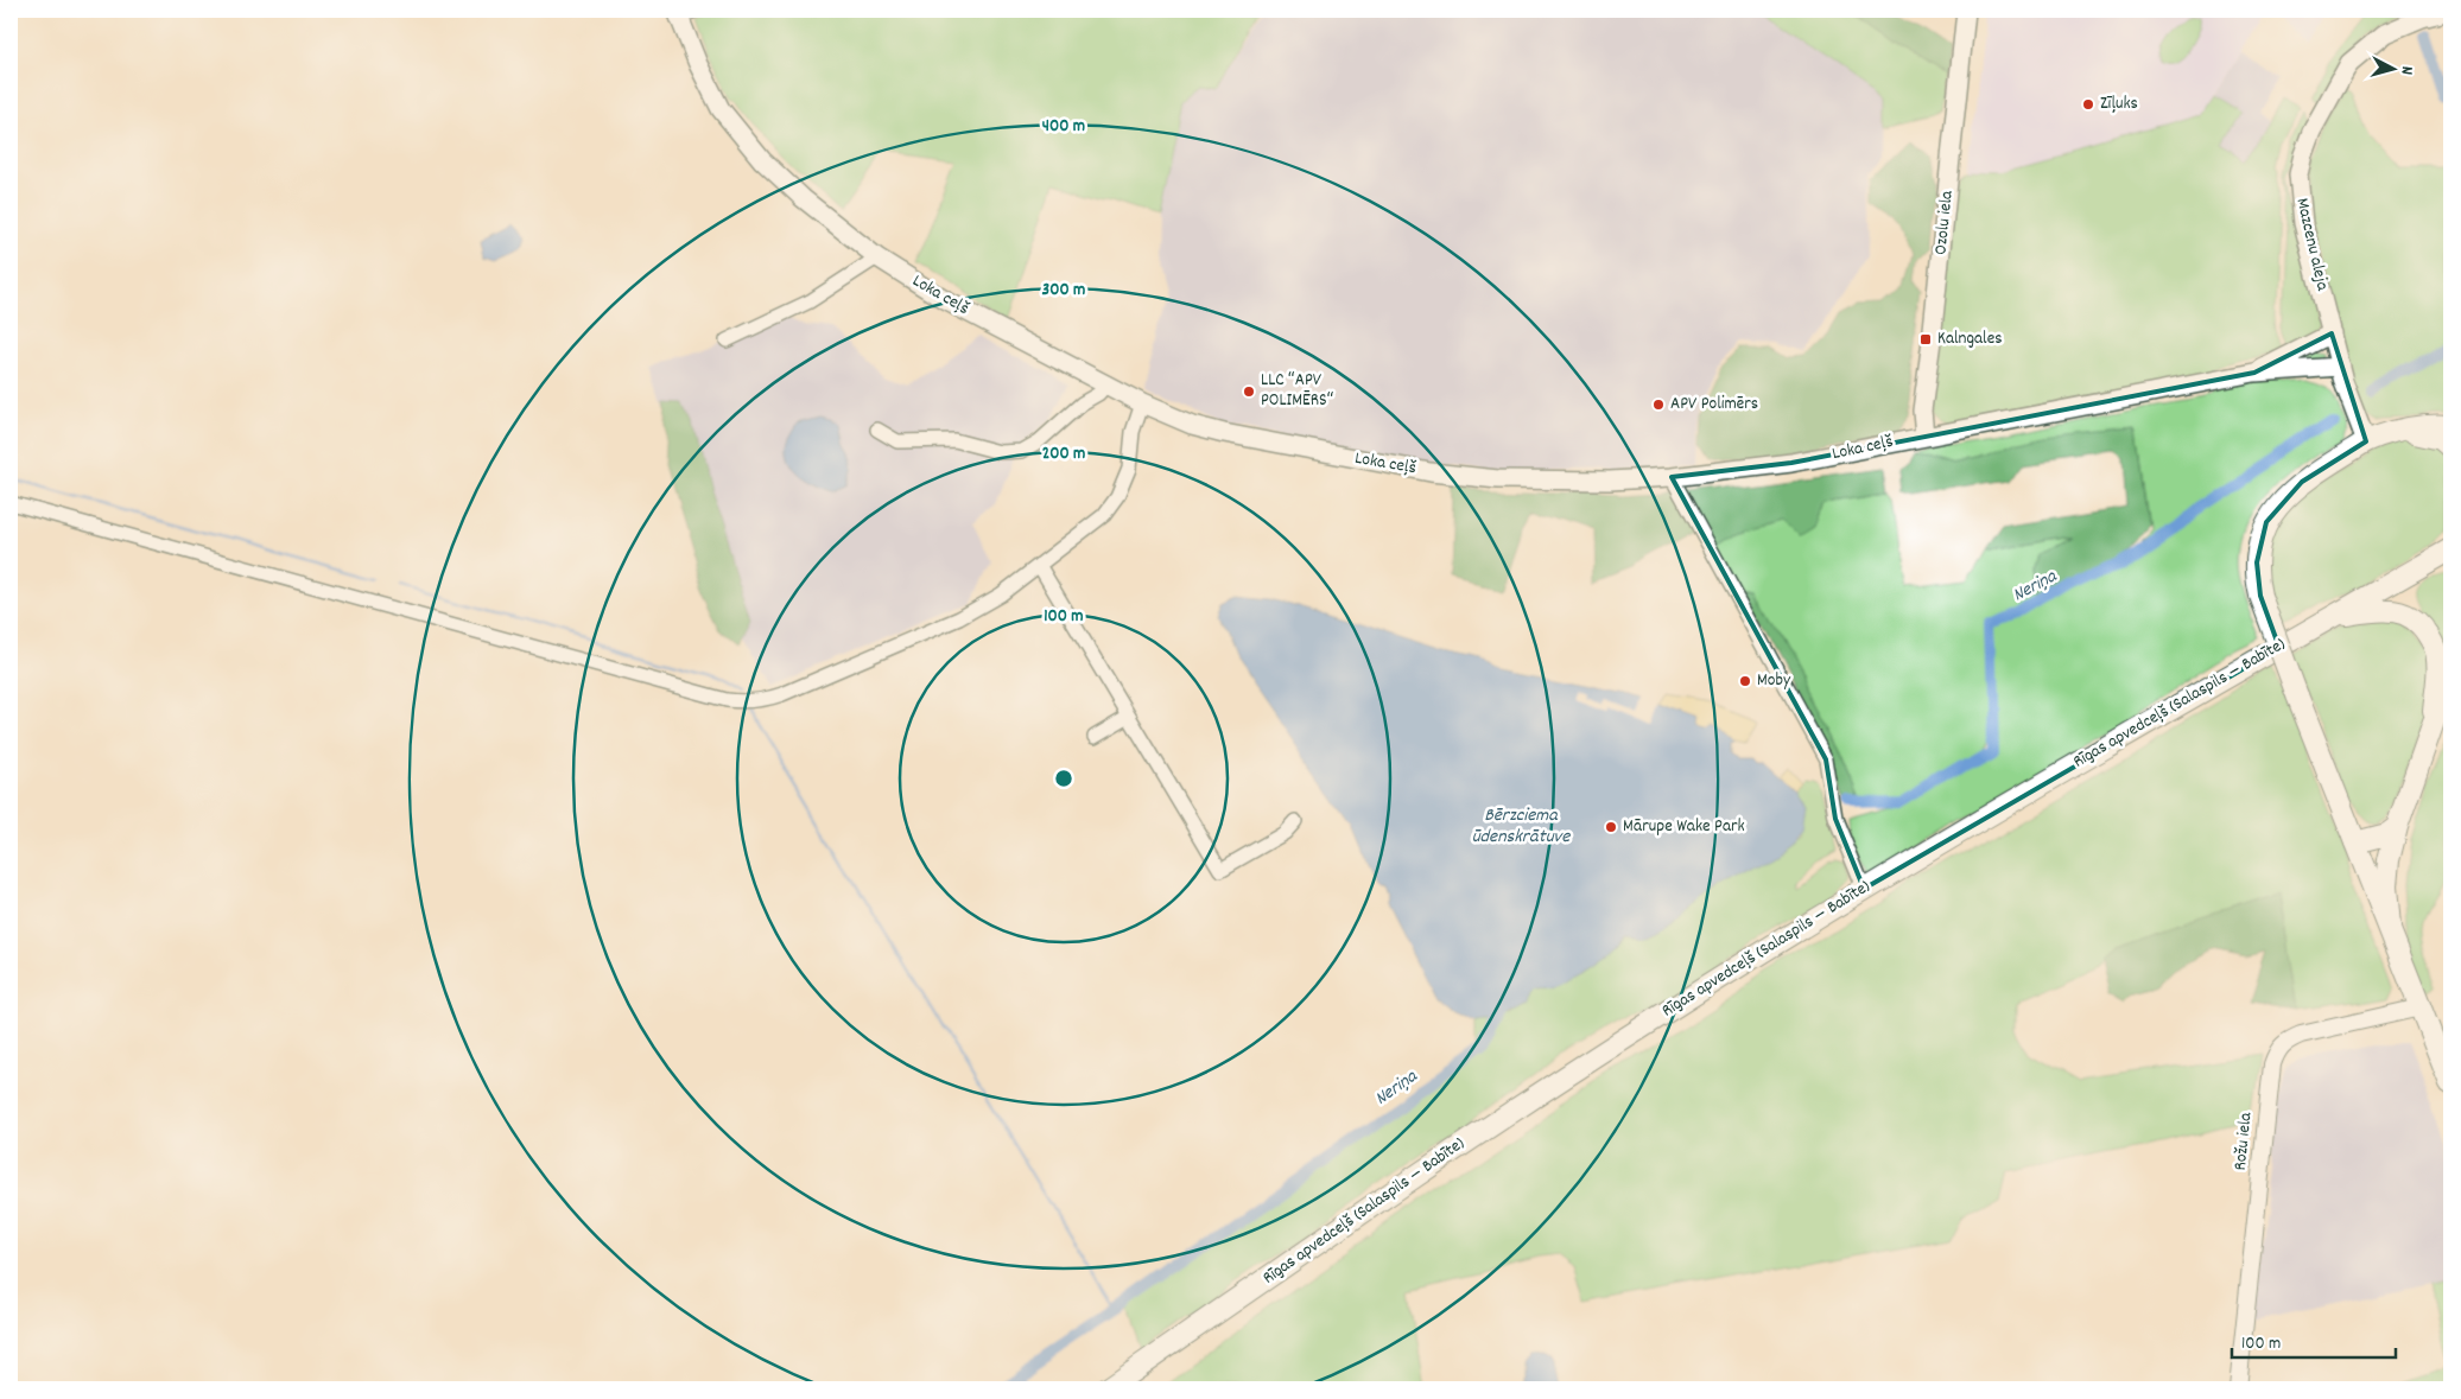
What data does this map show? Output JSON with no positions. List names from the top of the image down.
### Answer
{
  "streets": {
    "main road": [
      "Ozolu iela",
      "Mazcenu aleja",
      "Loka ceļš",
      "Rīgas apvedceļš (Salaspils — Babīte)"
    ],
    "street": ["Rožu iela"]
  },
  "crossings": [
    ["Ozolu iela", "Loka ceļš"],
    ["Mazcenu aleja", "Loka ceļš"]
  ],
  "water": ["Neriņa", "Bērzciema ūdenskrātuve"],
  "places": {
    "other": [
      "Zīļuks",
      "LLC “APV POLIMĒRS“",
      "APV Polimērs",
      "Moby",
      "Mārupe Wake Park"
    ],
    "transit": ["Kalngales"]
  },
  "scale_bar": "100 m",
  "north": "right",
  "rings": [
    "400 m",
    "300 m",
    "200 m",
    "100 m"
  ]
}
